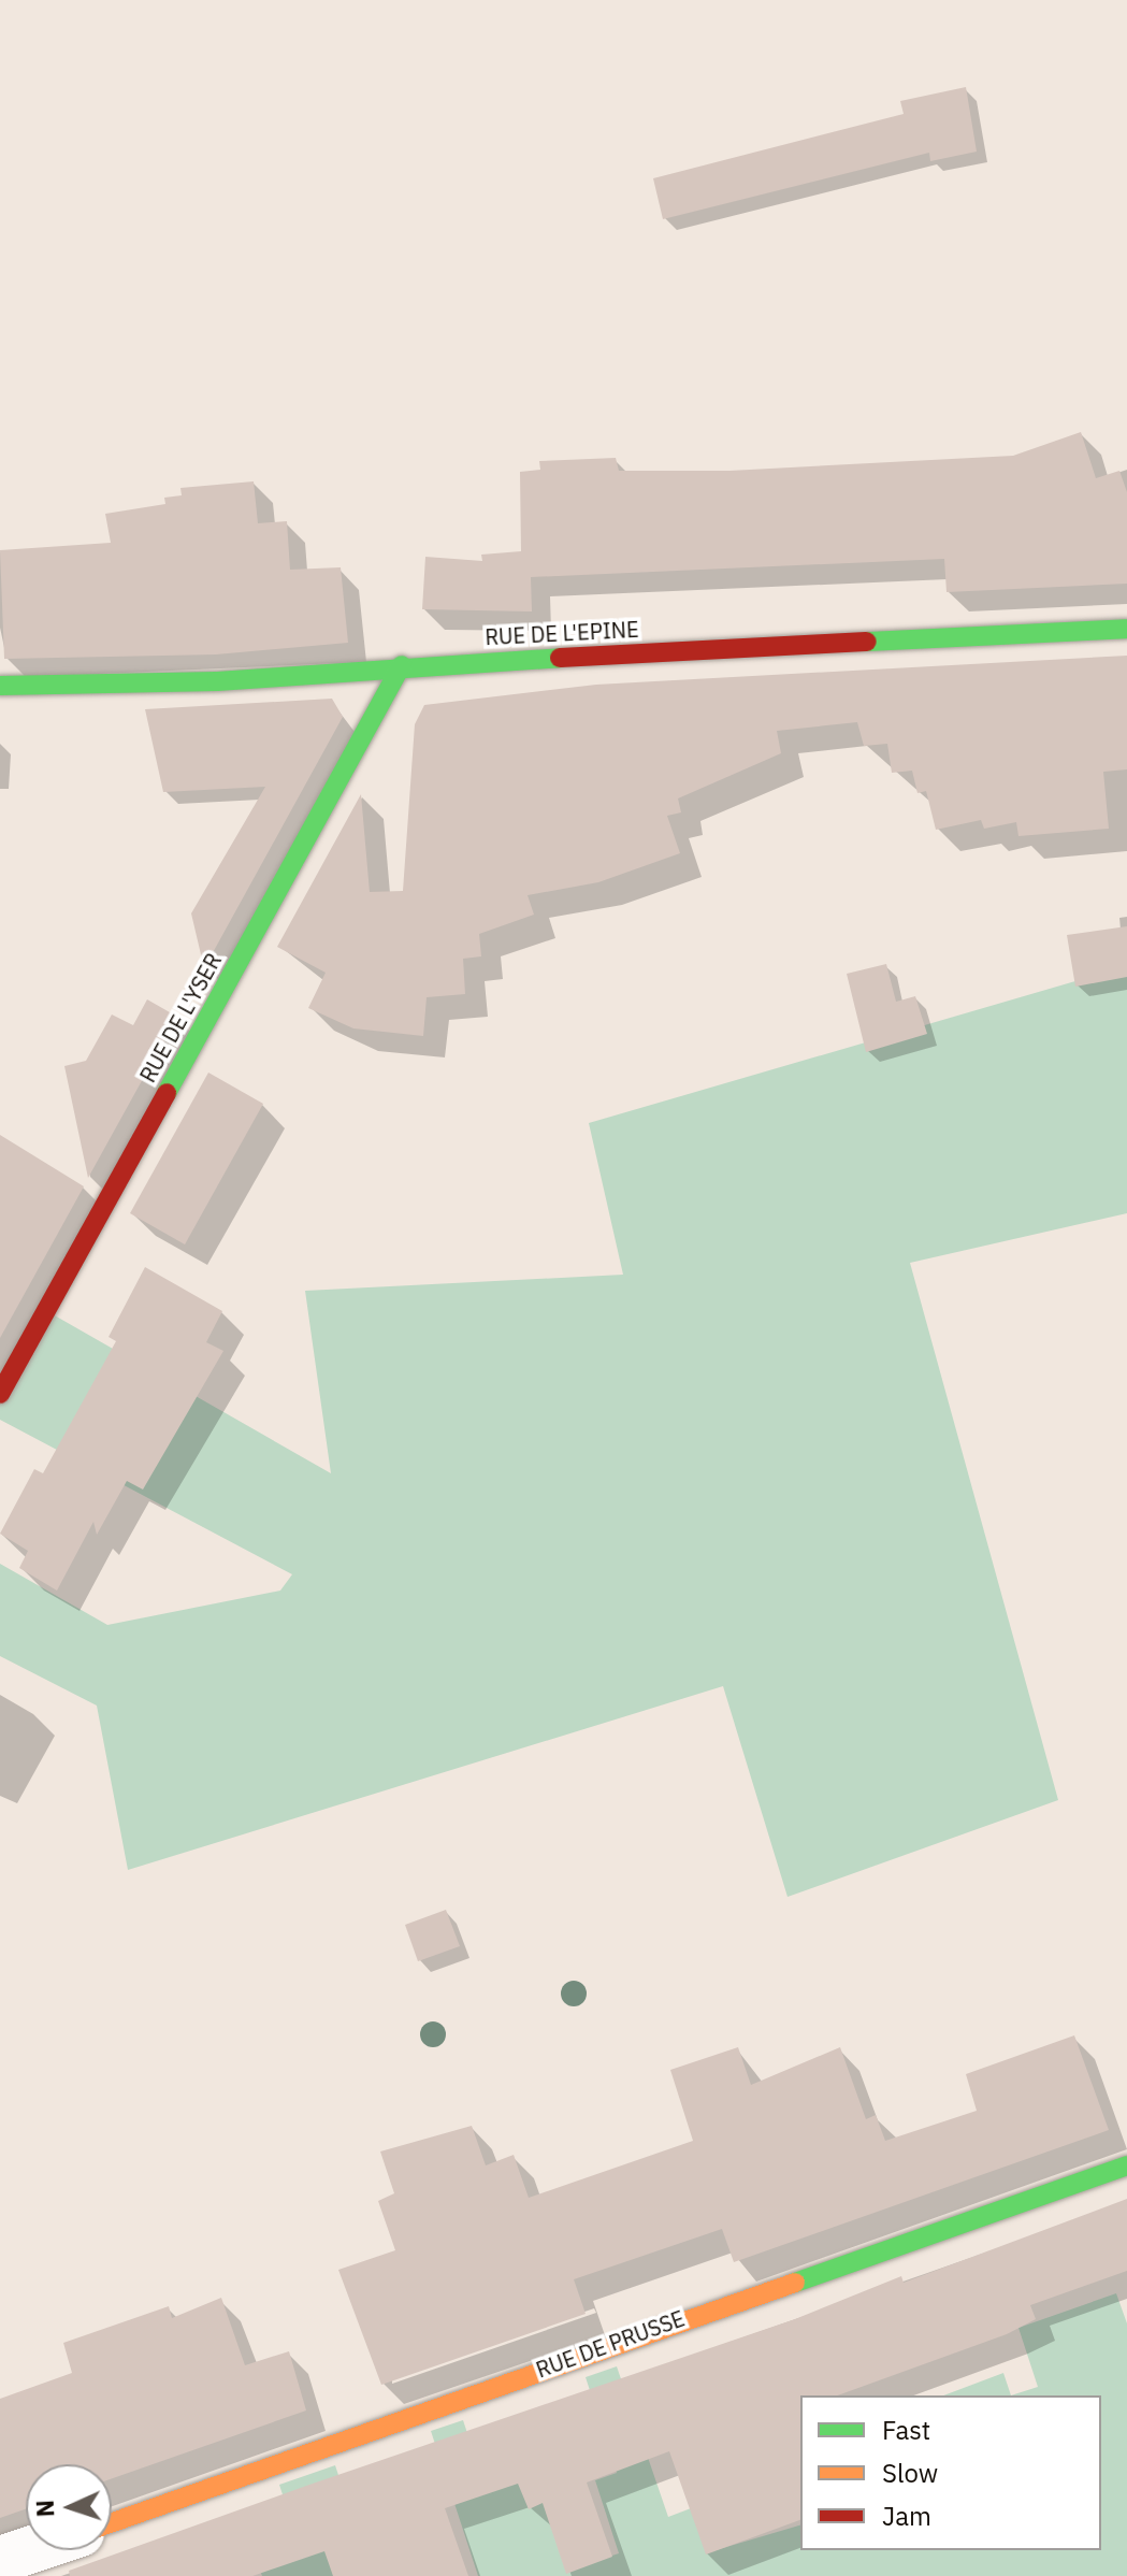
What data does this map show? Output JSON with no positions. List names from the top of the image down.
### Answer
{
  "streets": {
    "street": ["RUE DE L'EPINE", "RUE DE L'YSER", "RUE DE PRUSSE"]
  },
  "crossings": [
    ["RUE DE L'EPINE", "RUE DE L'YSER"]
  ],
  "legend": ["Fast", "Slow", "Jam"],
  "north": "left"
}
